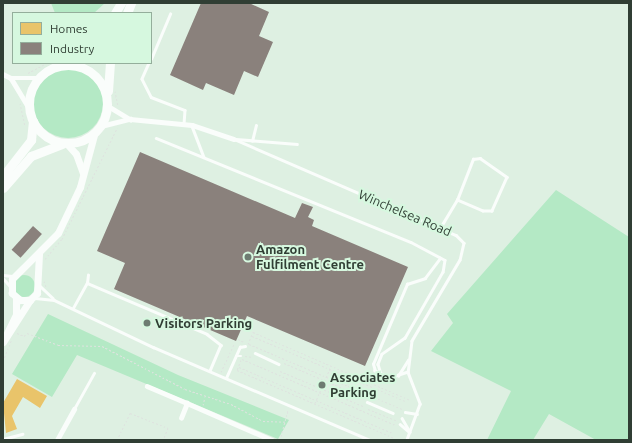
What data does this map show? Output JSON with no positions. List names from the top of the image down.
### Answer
{
  "streets": {
    "lane": ["Winchelsea Road"]
  },
  "places": ["Amazon Fulfilment Centre", "Visitors Parking", "Associates Parking"],
  "legend": ["Homes", "Industry"]
}
